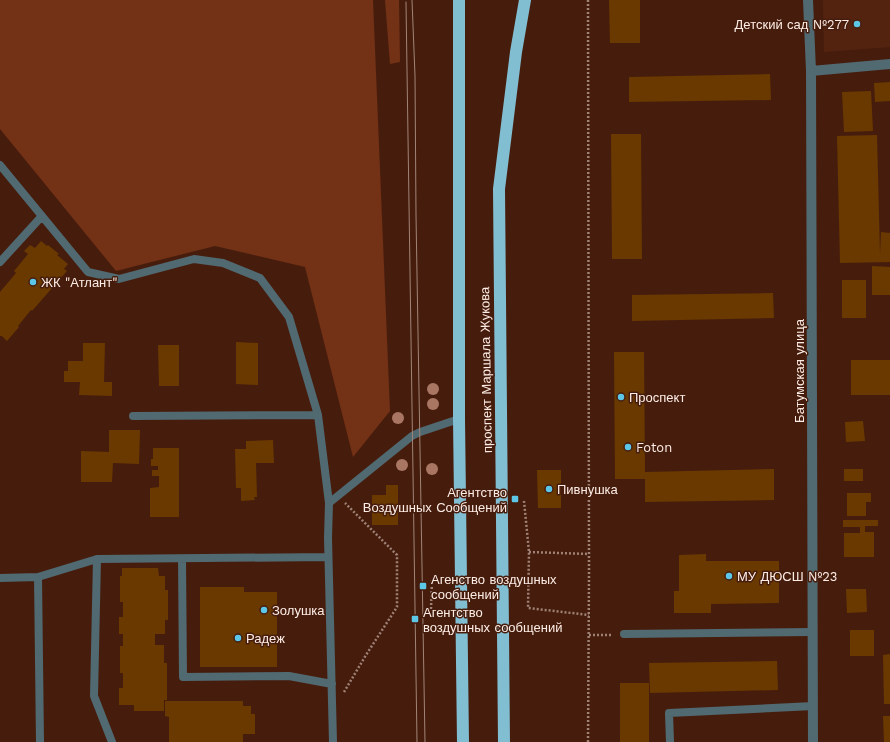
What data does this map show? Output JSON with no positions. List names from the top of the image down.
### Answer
{
  "streets": {
    "highway": ["проспект Маршала Жукова"],
    "street": ["Батумская улица"]
  },
  "places": {
    "other": [
      "Детский сад №277",
      "ЖК \"Атлант\"",
      "Проспект",
      "Foton",
      "Пивнушка",
      "МУ ДЮСШ №23",
      "Золушка",
      "Радеж"
    ],
    "transit": ["Агентство Воздушных Сообщений", "Агенство воздушных сообщений", "Агентство воздушных сообщений"]
  }
}
